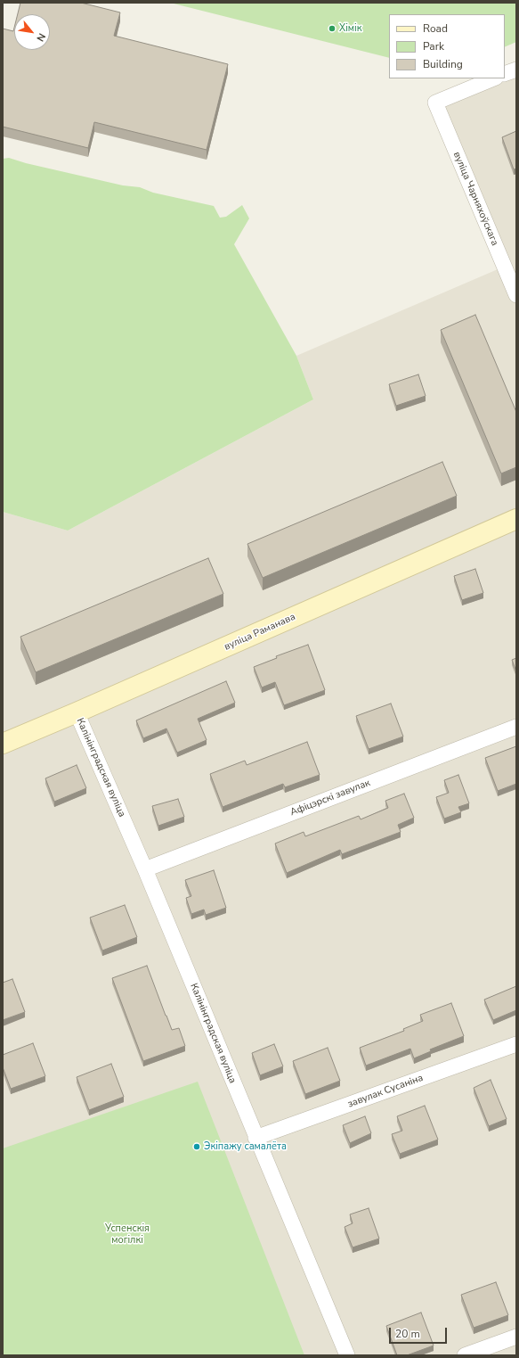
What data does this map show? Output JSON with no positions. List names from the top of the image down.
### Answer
{
  "streets": {
    "main road": ["вуліца Раманава"],
    "street": [
      "вуліца Чарняхоўскага",
      "Калінінградская вуліца",
      "Афіцэрскі завулак",
      "завулак Сусаніна"
    ]
  },
  "crossings": [
    ["вуліца Раманава", "Калінінградская вуліца"],
    ["Калінінградская вуліца", "Афіцэрскі завулак"],
    ["Калінінградская вуліца", "завулак Сусаніна"]
  ],
  "parks": ["Успенскія могілкі"],
  "places": ["Хімік", "Экіпажу самалёта"],
  "legend": ["Road", "Park", "Building"],
  "scale_bar": "20 m",
  "north": "bottom right"
}
